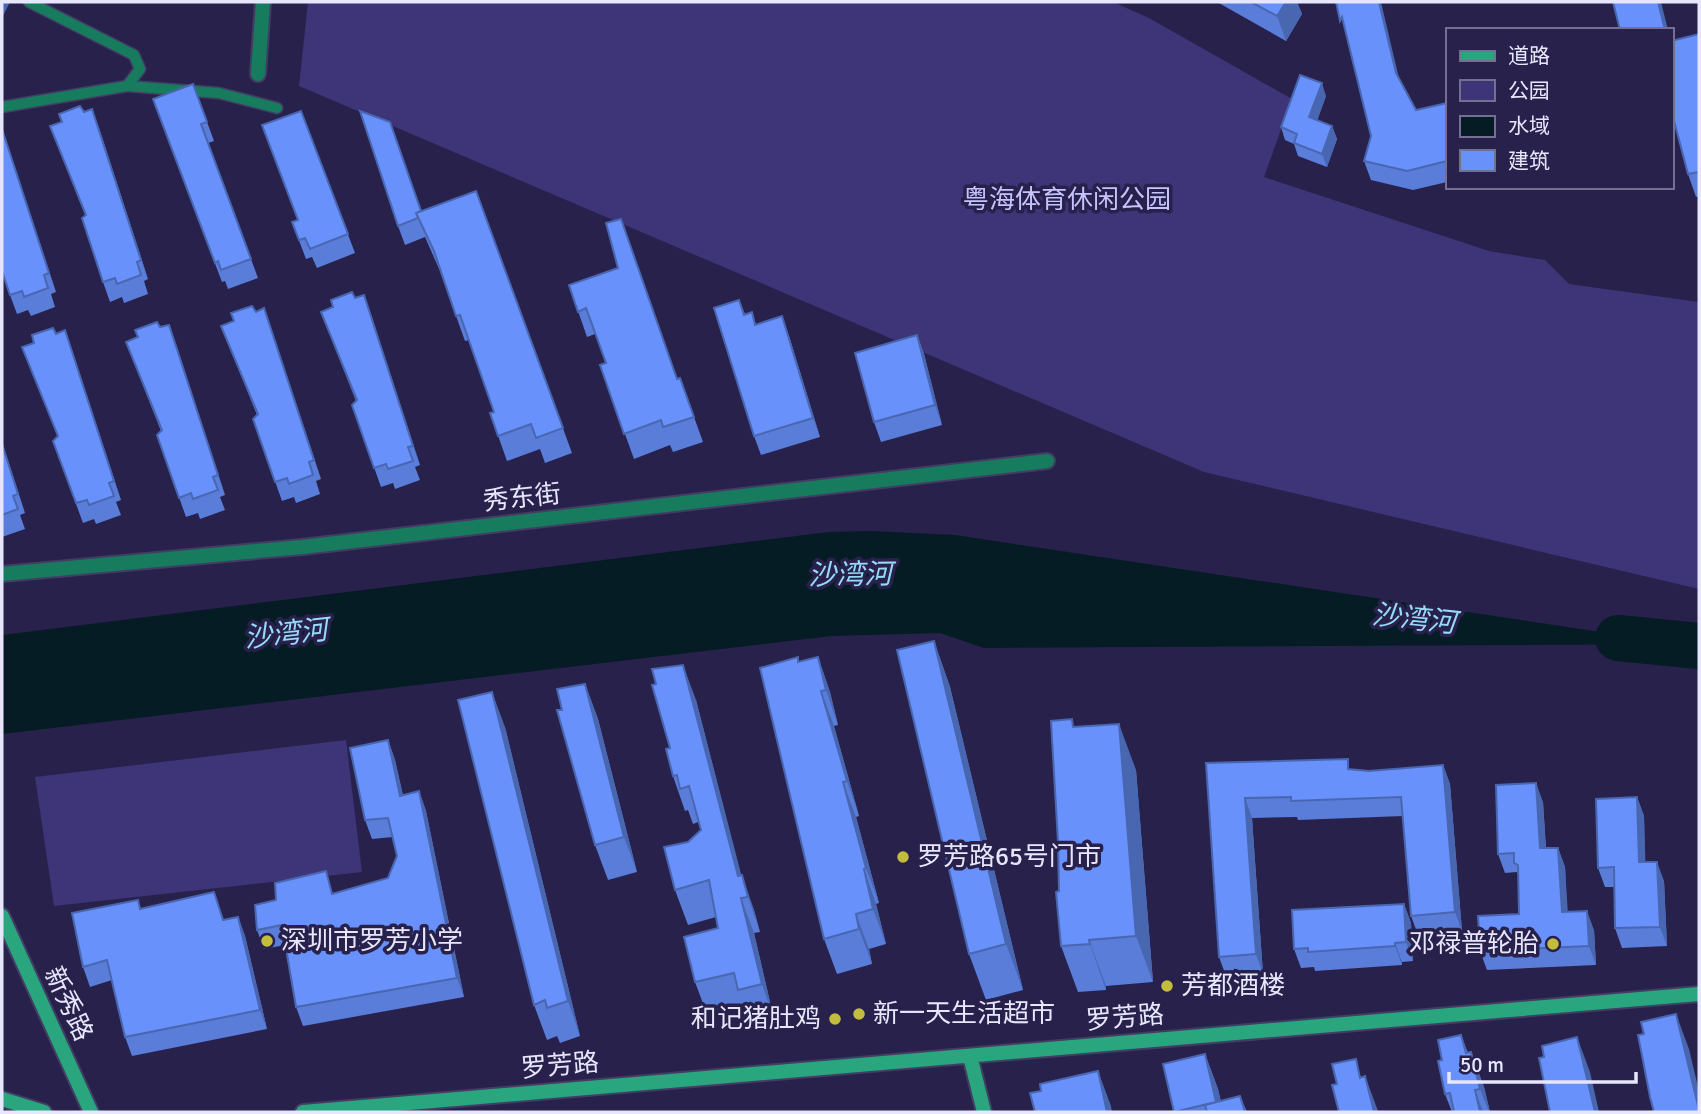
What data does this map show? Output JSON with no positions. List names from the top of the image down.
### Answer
{
  "streets": {
    "main road": ["新秀路", "罗芳路"],
    "street": ["秀东街"]
  },
  "water": ["沙湾河"],
  "parks": ["粤海体育休闲公园"],
  "places": [
    "罗芳路65号门市",
    "深圳市罗芳小学",
    "邓禄普轮胎",
    "芳都酒楼",
    "新一天生活超市",
    "和记猪肚鸡"
  ],
  "legend": [
    "道路",
    "公园",
    "水域",
    "建筑"
  ],
  "scale_bar": "50 m"
}
